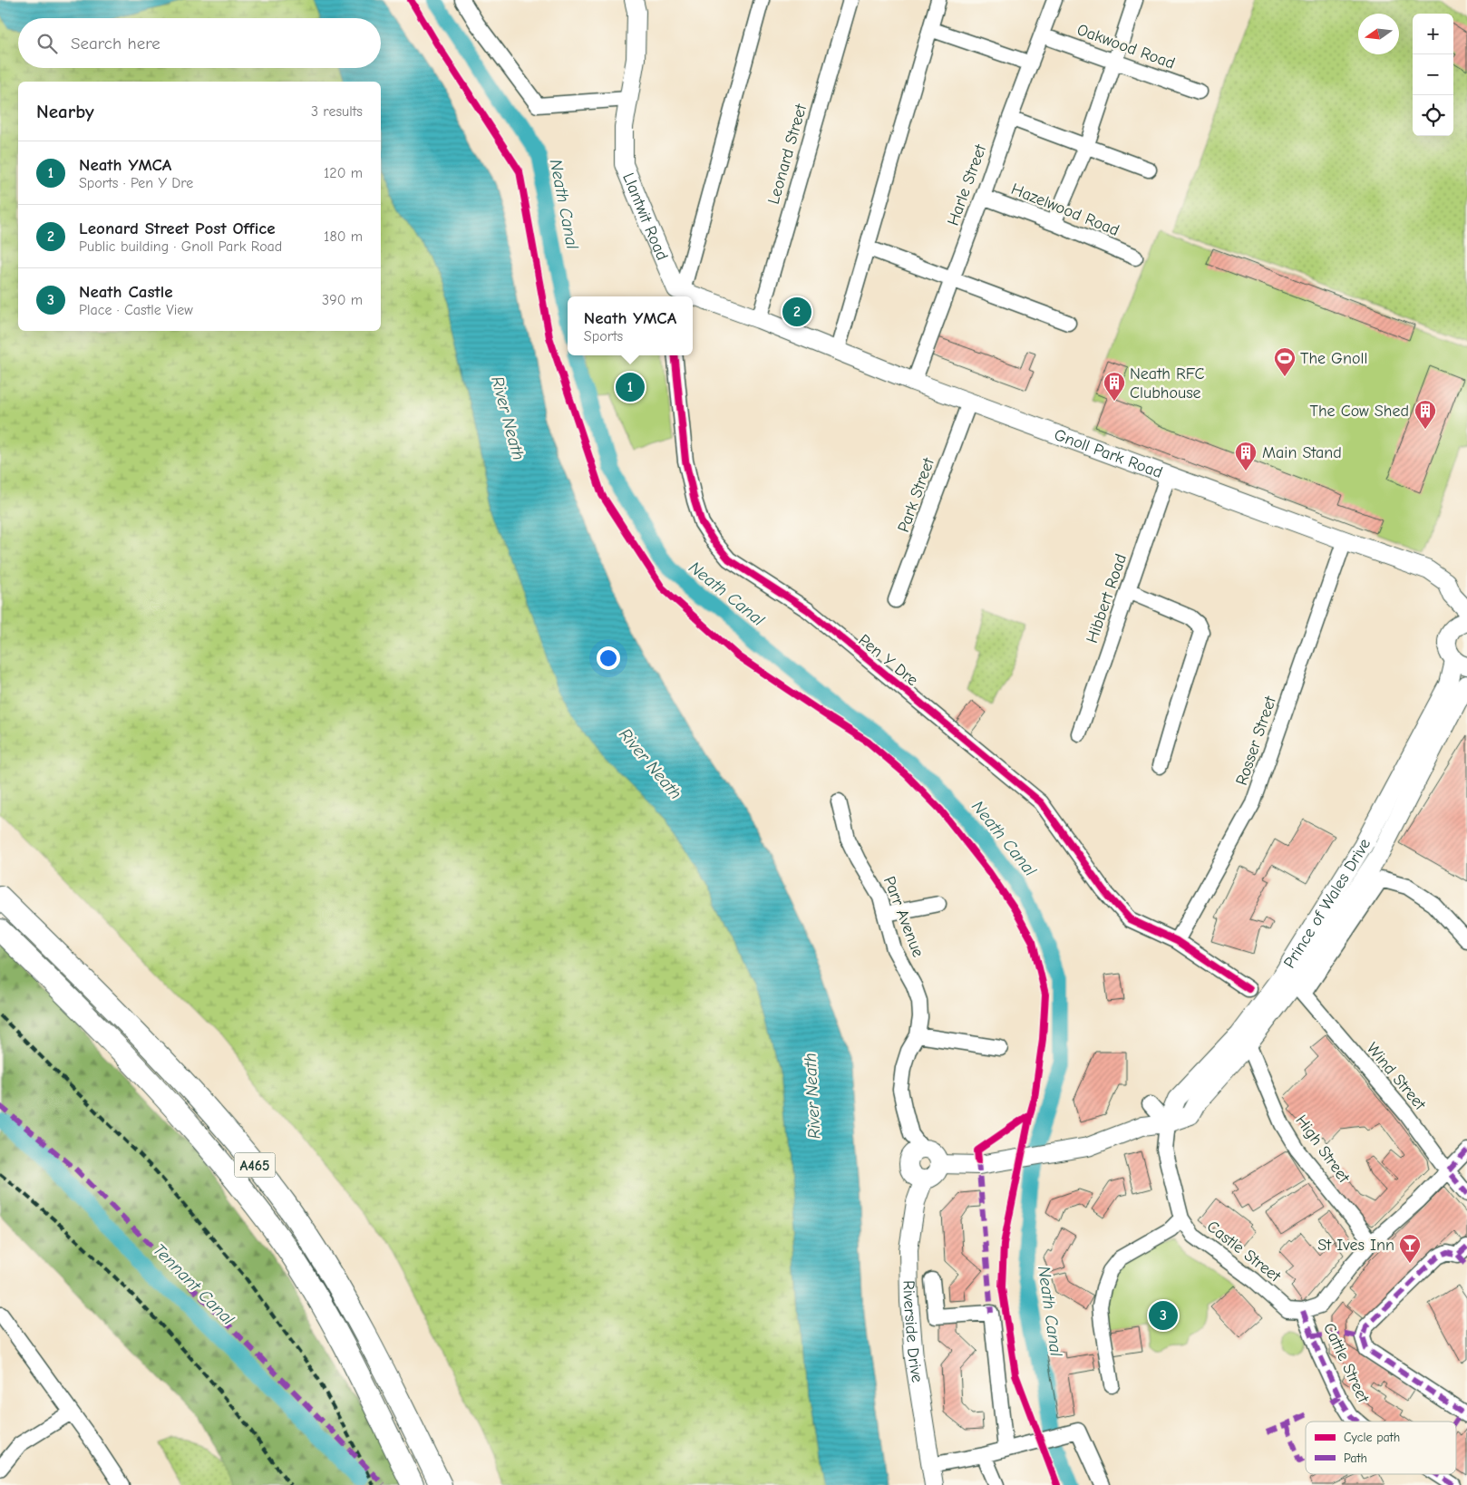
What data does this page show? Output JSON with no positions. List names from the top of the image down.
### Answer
{
  "streets": {
    "highway": ["A465"],
    "main road": [
      "Llantwit Road",
      "Gnoll Park Road",
      "Prince of Wales Drive",
      "Riverside Drive"
    ],
    "street": [
      "Oakwood Road",
      "Leonard Street",
      "Harle Street",
      "Hazelwood Road",
      "Park Street",
      "Hibbert Road",
      "Pen Y Dre",
      "Rosser Street",
      "Parr Avenue",
      "Wind Street",
      "High Street",
      "Castle Street",
      "Cattle Street"
    ]
  },
  "crossings": [
    ["Oakwood Road", "Harle Street"],
    ["Leonard Street", "Gnoll Park Road"],
    ["Harle Street", "Hazelwood Road"],
    ["Harle Street", "Gnoll Park Road"],
    ["Gnoll Park Road", "Park Street"],
    ["Gnoll Park Road", "Hibbert Road"],
    ["Gnoll Park Road", "Rosser Street"],
    ["Pen Y Dre", "Rosser Street"],
    ["Prince of Wales Drive", "Parr Avenue"],
    ["Prince of Wales Drive", "Wind Street"],
    ["Prince of Wales Drive", "High Street"],
    ["Prince of Wales Drive", "Castle Street"],
    ["Prince of Wales Drive", "Riverside Drive"],
    ["Parr Avenue", "Riverside Drive"],
    ["Castle Street", "Cattle Street"]
  ],
  "water": ["Neath Canal", "River Neath", "Tennant Canal"],
  "places": {
    "sports": ["The Gnoll"],
    "building": ["Neath RFC Clubhouse", "The Cow Shed", "Main Stand"],
    "bar": ["St Ives Inn"]
  },
  "legend": ["Cycle path", "Path"],
  "north": "left",
  "page": {
    "map_buttons": ["+", "−"],
    "search": "Search here",
    "heading": ["Nearby", "3 results"],
    "list": [
      {
        "mark": "1",
        "name": "Neath YMCA",
        "note": "Sports · Pen Y Dre",
        "value": "120 m"
      },
      {
        "mark": "2",
        "name": "Leonard Street Post Office",
        "note": "Public building · Gnoll Park Road",
        "value": "180 m"
      },
      {
        "mark": "3",
        "name": "Neath Castle",
        "note": "Place · Castle View",
        "value": "390 m"
      }
    ],
    "pins": ["2", "1", "3"],
    "popup": ["Neath YMCA", "Sports"]
  }
}
